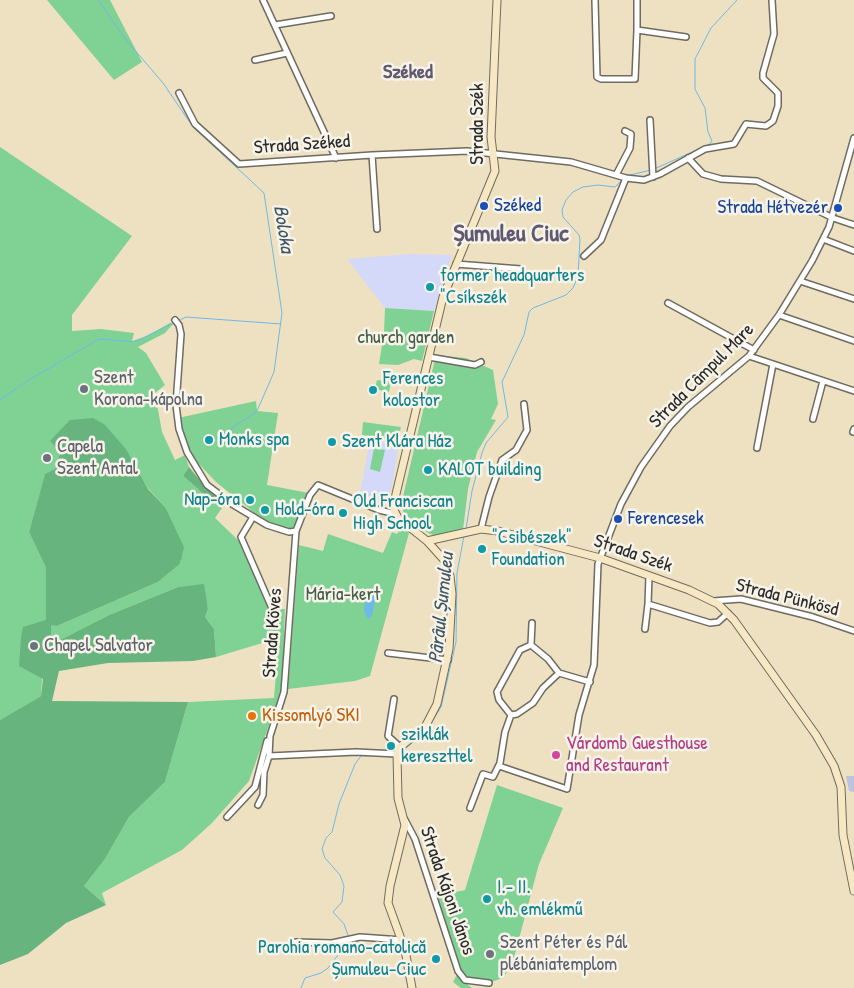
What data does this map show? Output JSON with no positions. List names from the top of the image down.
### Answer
{
  "streets": {
    "street": [
      "Strada Szék",
      "Strada Széked",
      "Strada Câmpul Mare",
      "Strada Pünkösd",
      "Strada Köves",
      "Strada Kájoni János"
    ]
  },
  "crossings": [
    ["Strada Szék", "Strada Széked"],
    ["Strada Szék", "Strada Câmpul Mare"],
    ["Strada Szék", "Strada Pünkösd"],
    ["Strada Szék", "Strada Köves"]
  ],
  "districts": ["Széked", "Șumuleu Ciuc"],
  "water": ["Boloka", "Pârâul Șumuleu"],
  "parks": ["church garden", "Mária-kert"],
  "places": [
    "Széked",
    "Strada Hétvezér",
    "former headquarters \"Csíkszék",
    "Szent Korona-kápolna",
    "Ferences kolostor",
    "Monks spa",
    "Szent Klára Ház",
    "Capela Szent Antal",
    "KALOT building",
    "Nap-óra",
    "Hold-óra",
    "Old Franciscan High School",
    "Ferencesek",
    "\"Csibészek\" Foundation",
    "Chapel Salvator",
    "Kissomlyó SKI",
    "sziklák kereszttel",
    "Várdomb Guesthouse and Restaurant",
    "I.- II. vh. emlékmű",
    "Szent Péter és Pál plébániatemplom",
    "Parohia romano-catolică Șumuleu-Ciuc"
  ]
}
